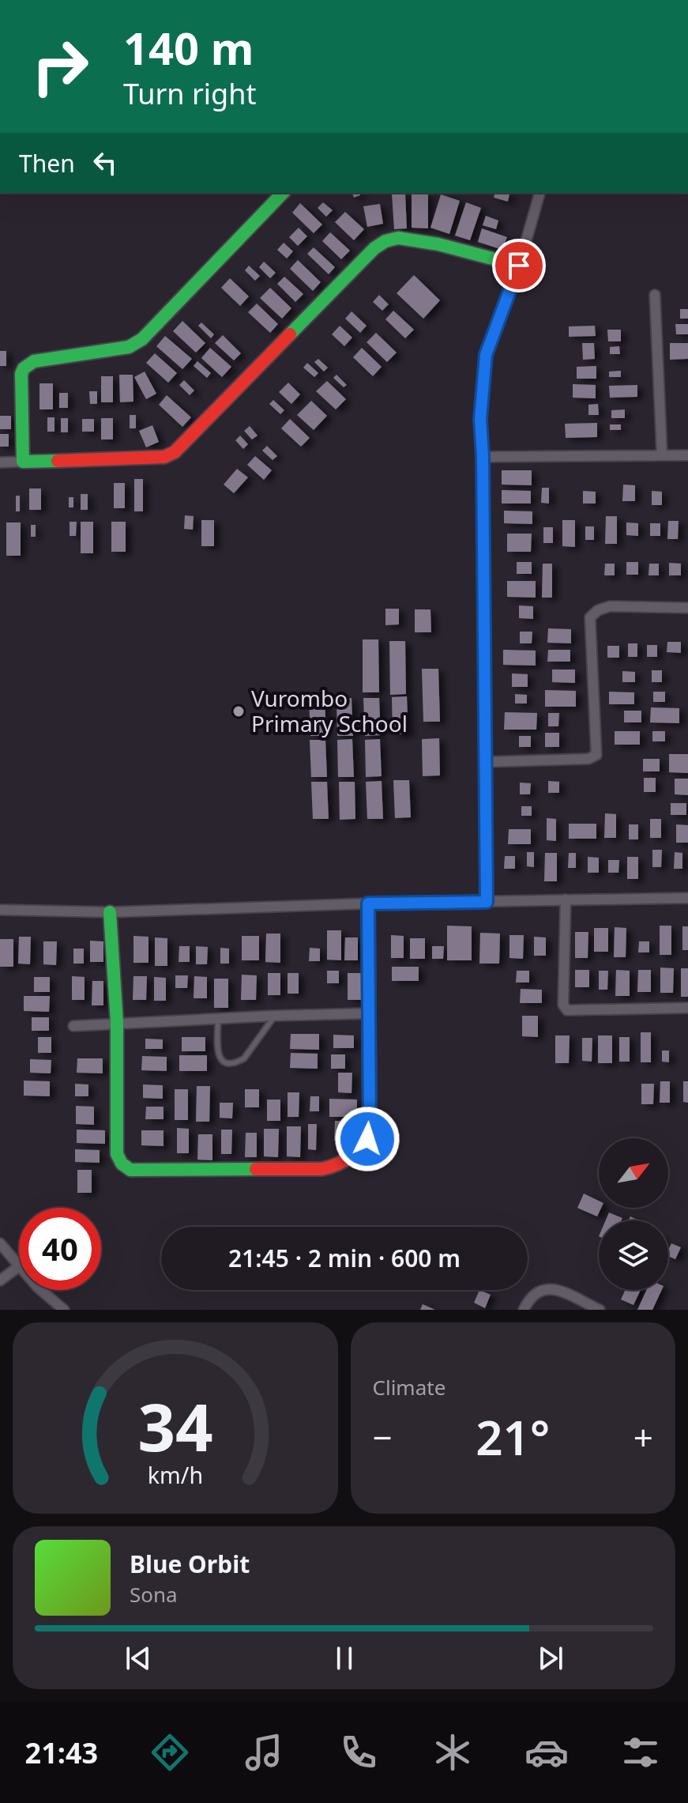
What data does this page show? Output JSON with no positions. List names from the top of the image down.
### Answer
{
  "places": ["Vurombo Primary School"],
  "north": "top right",
  "page": {
    "turn": ["140 m", "Turn right"],
    "then": "Then",
    "limit": "40",
    "trip": "21:45 · 2 min · 600 m",
    "tile": "Climate",
    "heat": ["−", "21°", "+"],
    "song": ["Blue Orbit", "Sona"],
    "tabs": "21:43",
    "gauge": ["34", "km/h"]
  }
}
